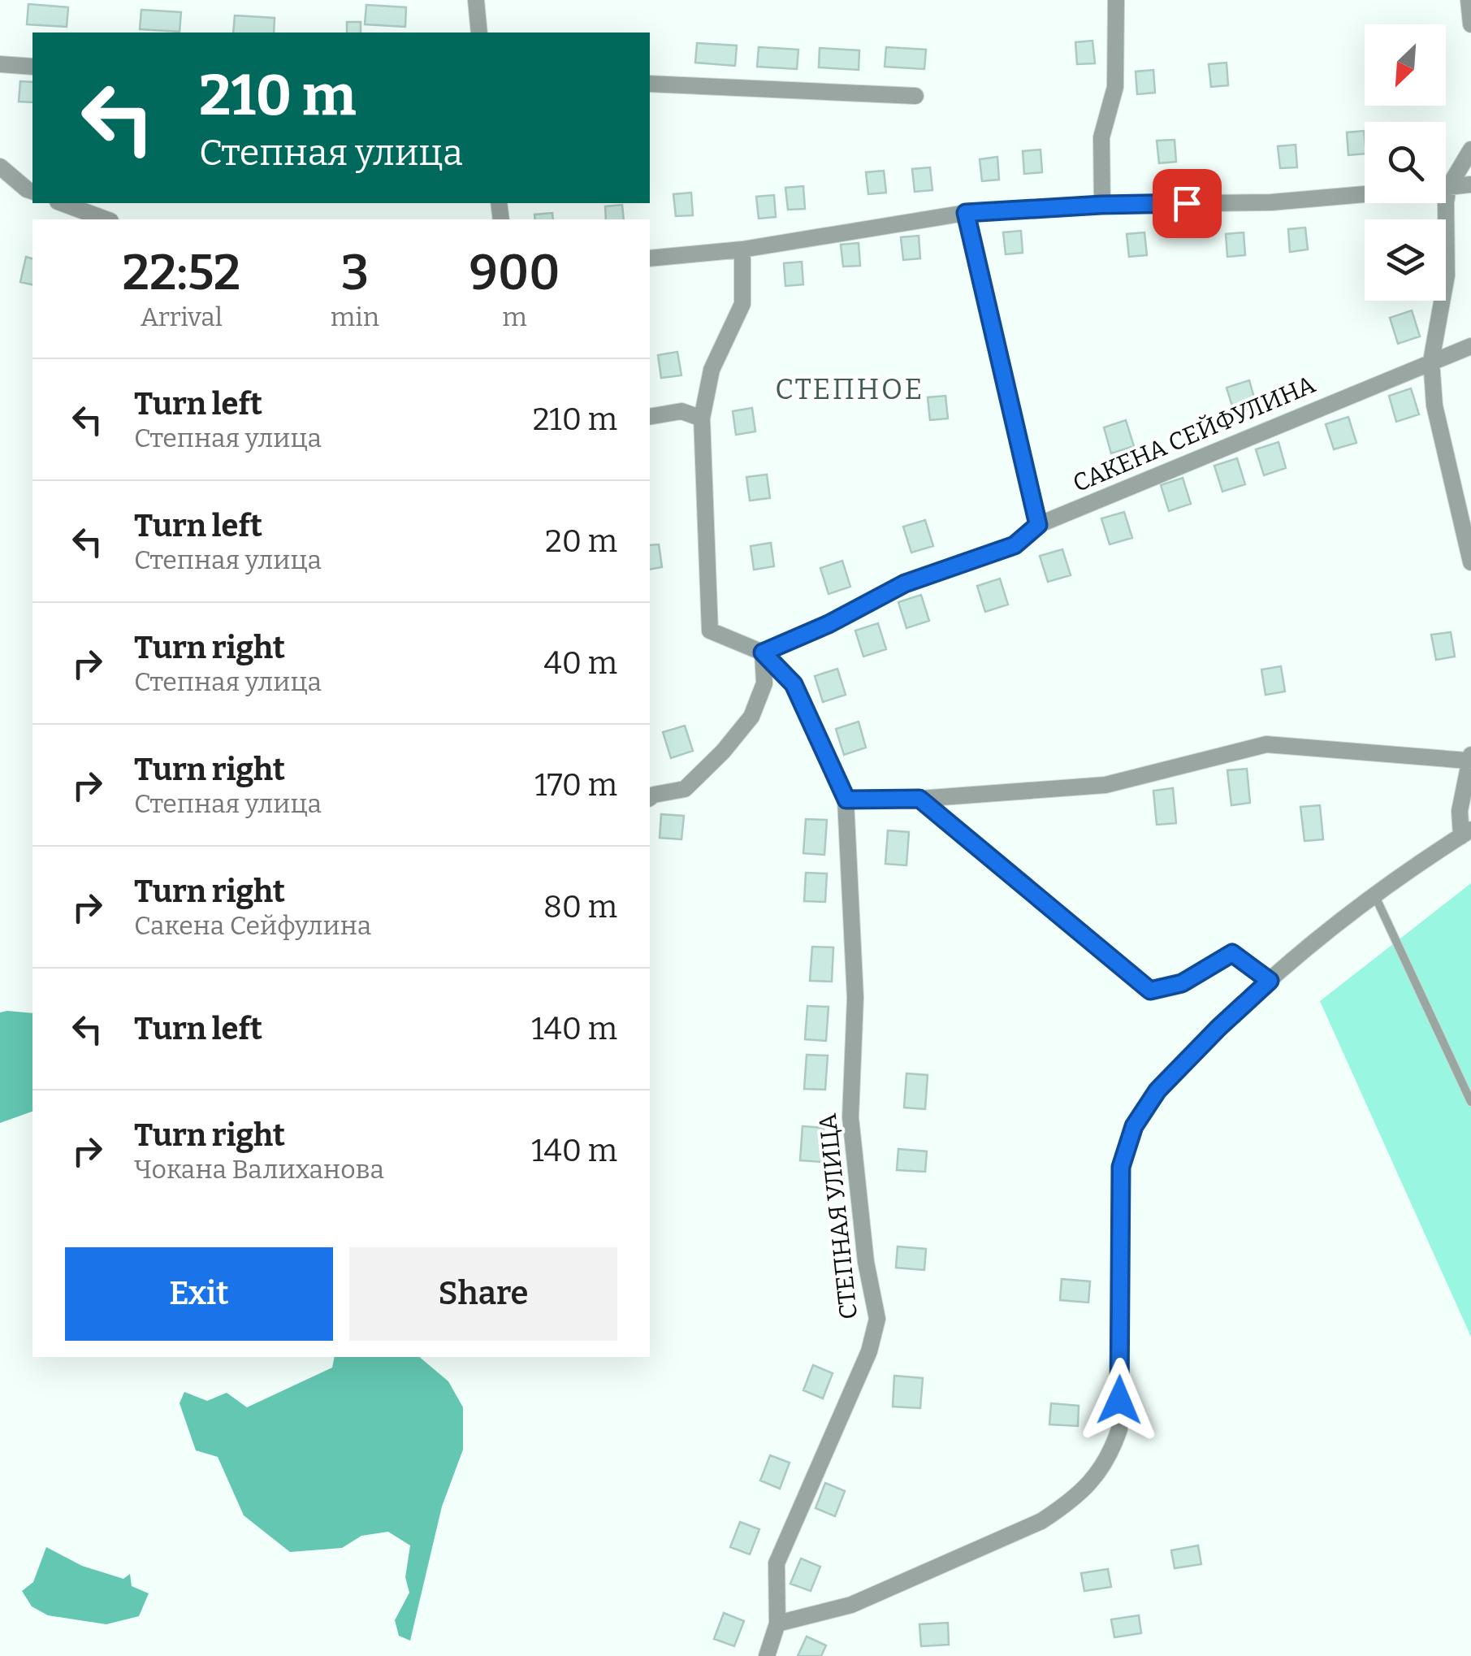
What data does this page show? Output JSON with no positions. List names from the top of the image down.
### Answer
{
  "streets": {
    "street": ["САКЕНА СЕЙФУЛИНА", "СТЕПНАЯ УЛИЦА"]
  },
  "crossings": [
    ["САКЕНА СЕЙФУЛИНА", "СТЕПНАЯ УЛИЦА"]
  ],
  "districts": ["СТЕПНОЕ"],
  "north": "bottom left",
  "page": {
    "turn": ["210 m", "Степная улица"],
    "eta": [
      "22:52",
      "Arrival",
      "3",
      "min",
      "900",
      "m"
    ],
    "list": [
      {
        "name": "Turn left",
        "note": "Степная улица",
        "value": "210 m"
      },
      {
        "name": "Turn left",
        "note": "Степная улица",
        "value": "20 m"
      },
      {
        "name": "Turn right",
        "note": "Степная улица",
        "value": "40 m"
      },
      {
        "name": "Turn right",
        "note": "Степная улица",
        "value": "170 m"
      },
      {
        "name": "Turn right",
        "note": "Сакена Сейфулина",
        "value": "80 m"
      },
      {
        "name": "Turn left",
        "value": "140 m"
      },
      {
        "name": "Turn right",
        "note": "Чокана Валиханова",
        "value": "140 m"
      }
    ],
    "buttons": ["Exit", "Share"]
  }
}
